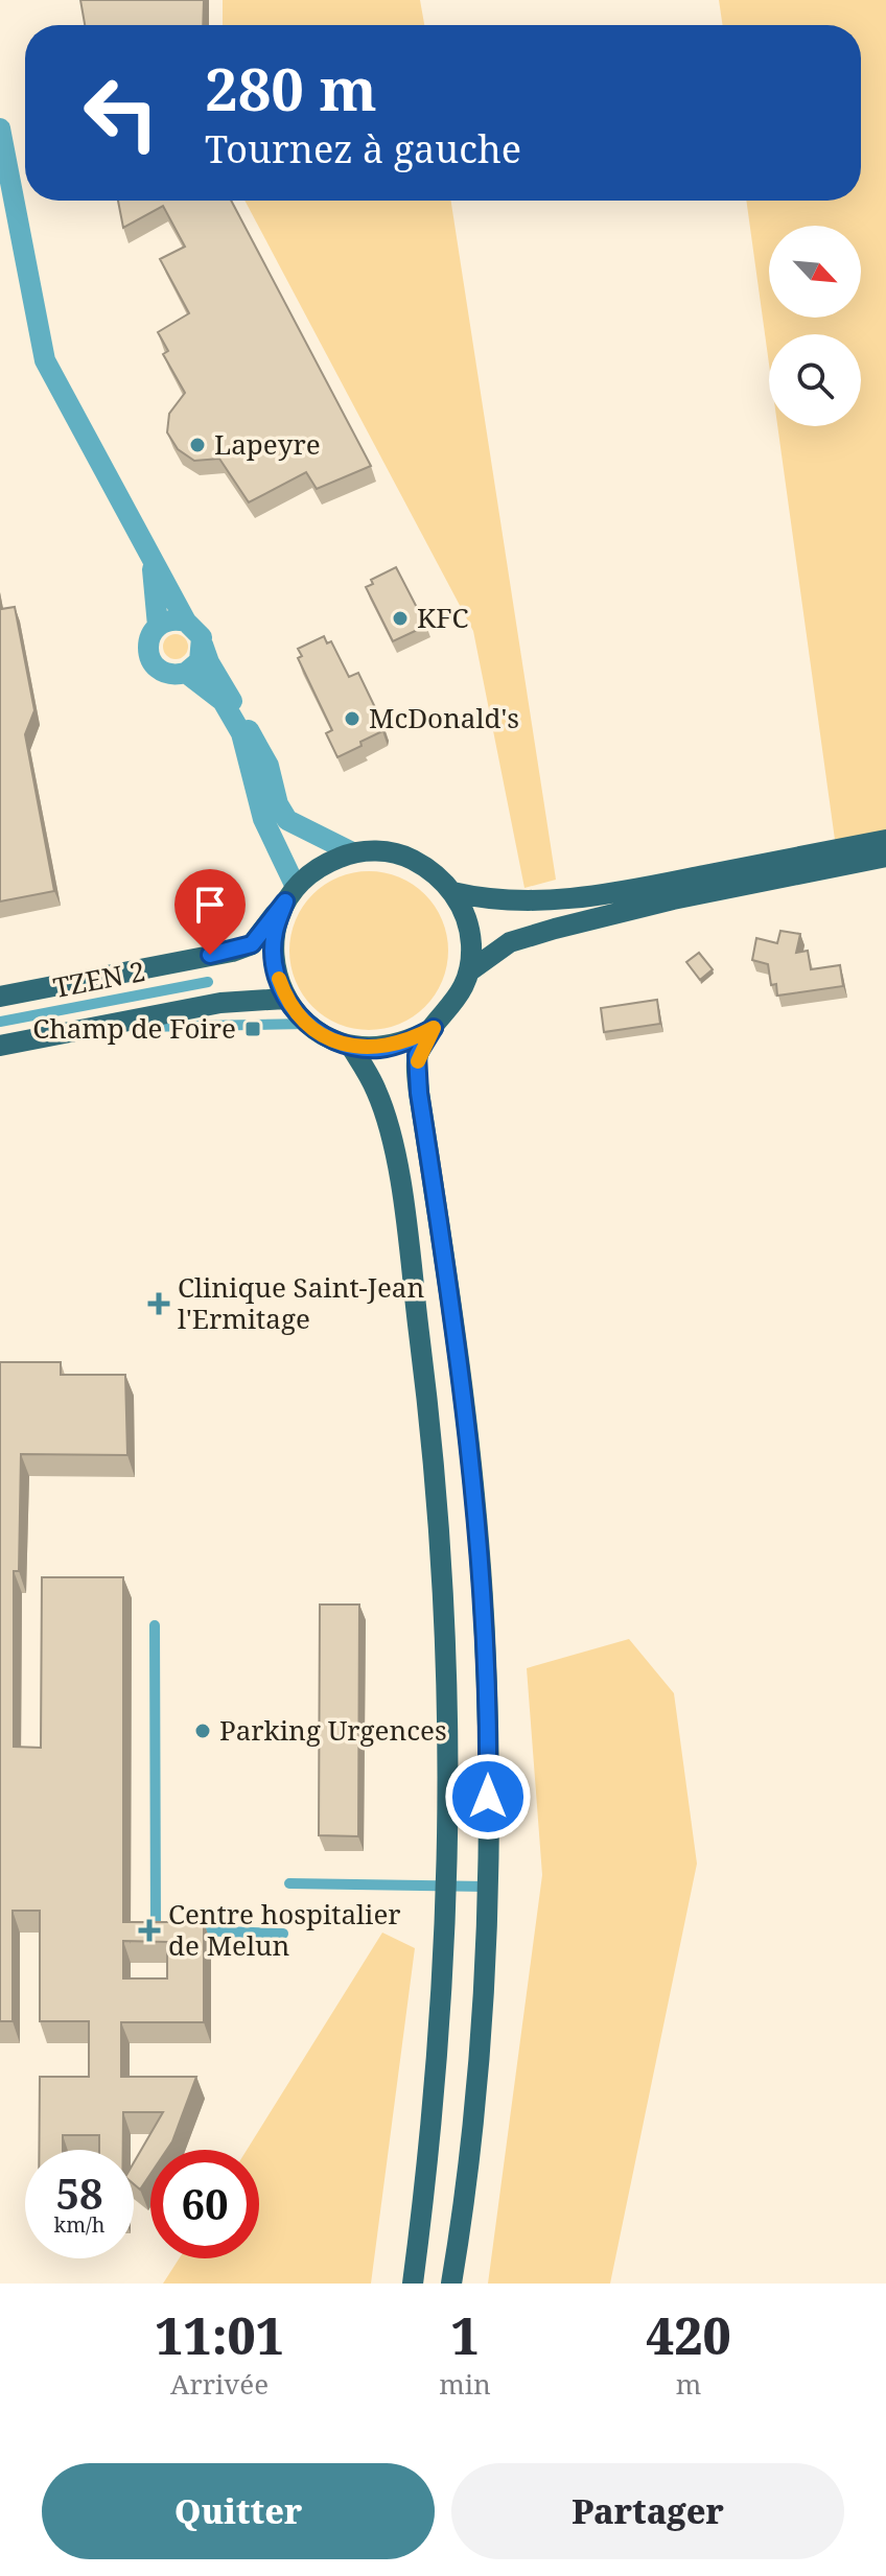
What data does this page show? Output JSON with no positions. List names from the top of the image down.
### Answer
{
  "streets": {
    "lane": ["TZEN 2"]
  },
  "places": {
    "other": [
      "Lapeyre",
      "KFC",
      "McDonald's",
      "Parking Urgences"
    ],
    "transit": ["Champ de Foire"],
    "health": ["Clinique Saint-Jean l'Ermitage", "Centre hospitalier de Melun"]
  },
  "north": "bottom right",
  "page": {
    "turn": ["280 m", "Tournez à gauche"],
    "speed": "58 km/h",
    "limit": "60",
    "eta": [
      "11:01",
      "Arrivée",
      "1",
      "min",
      "420",
      "m"
    ],
    "buttons": ["Quitter", "Partager"]
  }
}
